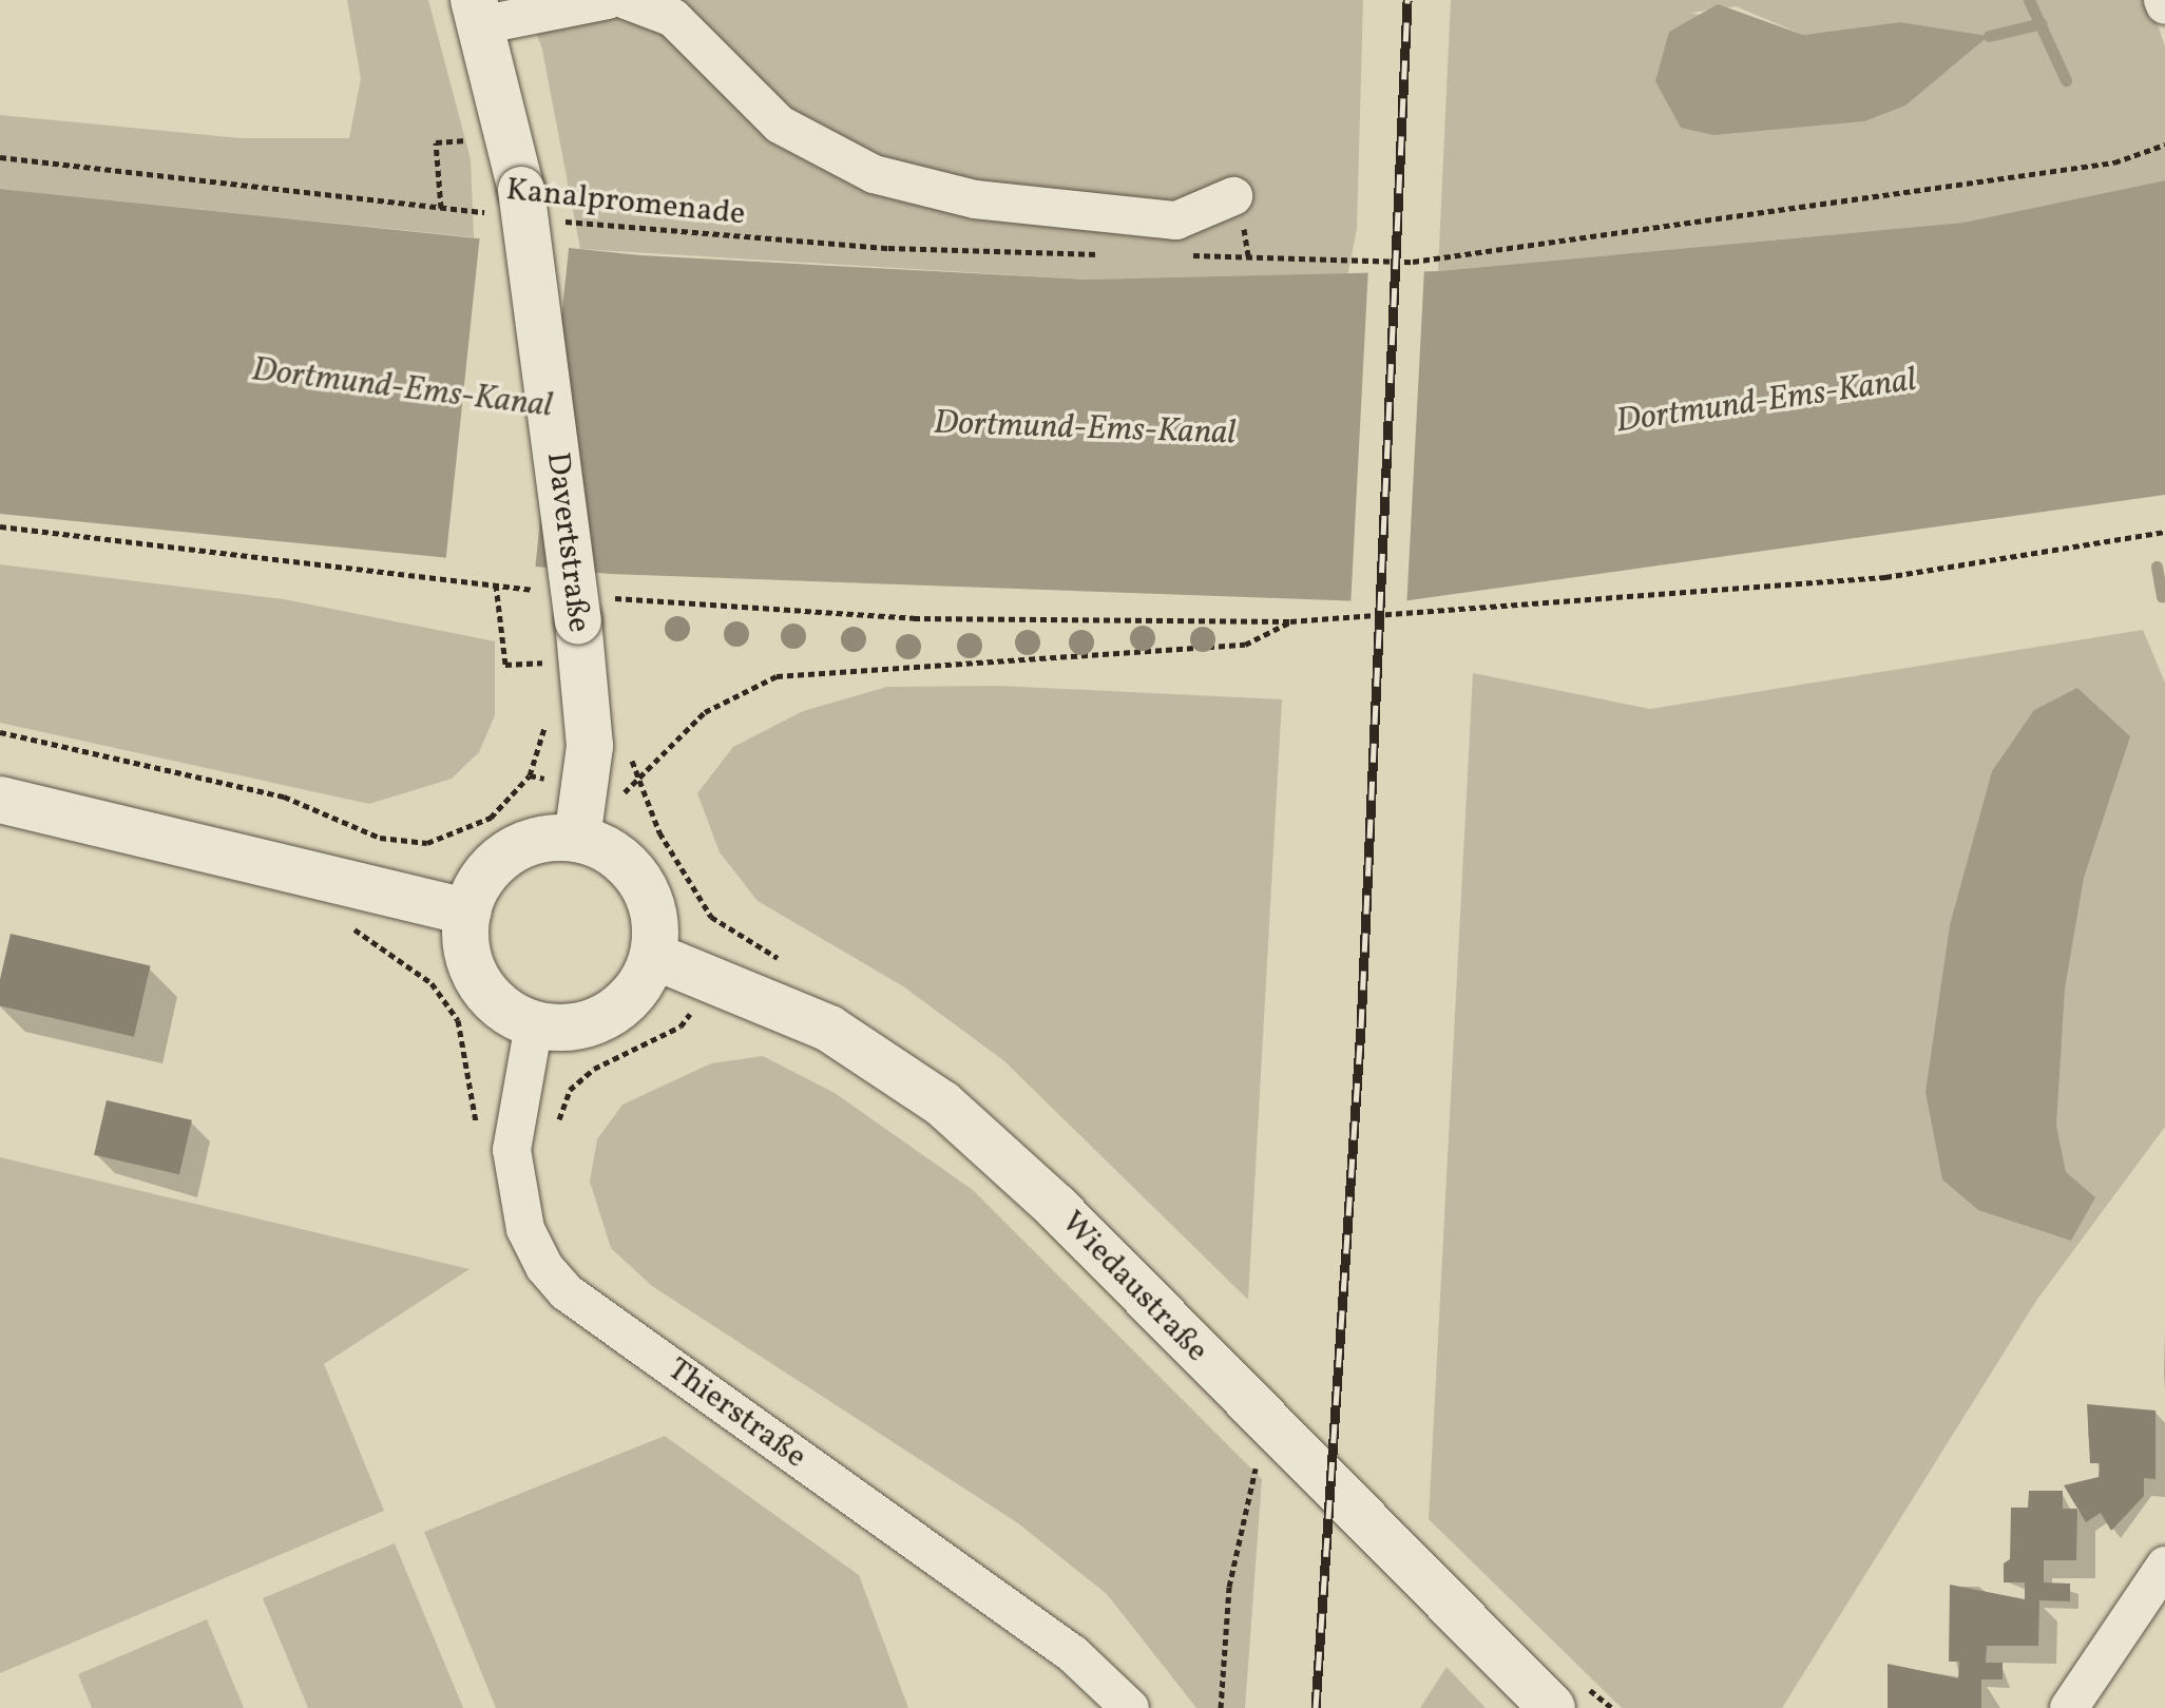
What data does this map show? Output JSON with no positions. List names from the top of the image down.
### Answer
{
  "streets": {
    "main road": ["Davertstraße", "Wiedaustraße"],
    "street": ["Thierstraße"],
    "path": ["Kanalpromenade"]
  },
  "crossings": [
    ["Kanalpromenade", "Davertstraße"],
    ["Davertstraße", "Wiedaustraße"],
    ["Davertstraße", "Thierstraße"],
    ["Wiedaustraße", "Thierstraße"]
  ],
  "water": ["Dortmund-Ems-Kanal"]
}
